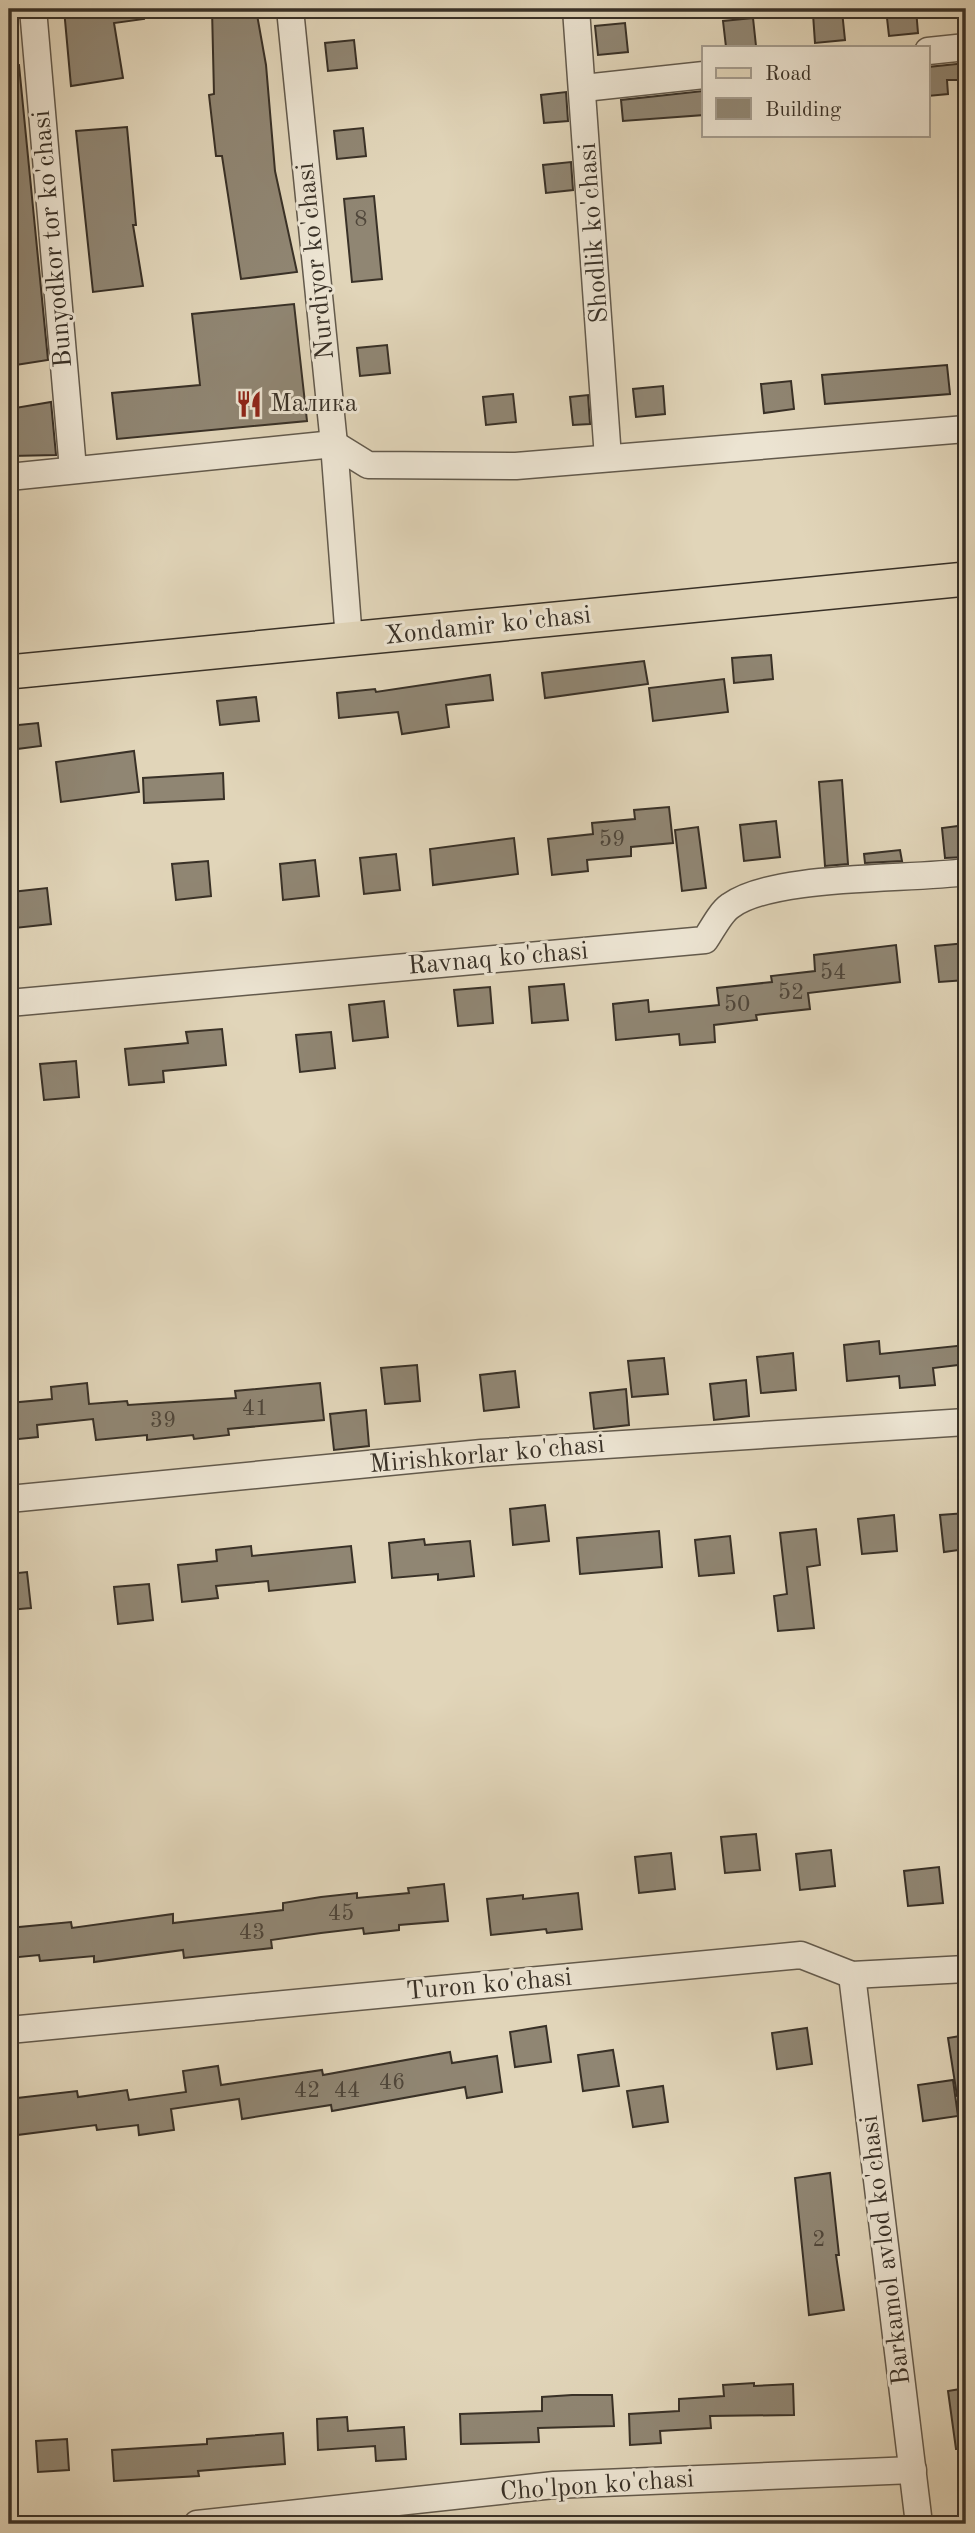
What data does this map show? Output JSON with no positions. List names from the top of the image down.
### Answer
{
  "streets": {
    "main road": ["Xondamir ko'chasi"],
    "street": [
      "Shodlik ko'chasi",
      "Bunyodkor tor ko'chasi",
      "Nurdiyor ko'chasi",
      "Ravnaq ko'chasi",
      "Mirishkorlar ko'chasi",
      "Turon ko'chasi",
      "Barkamol avlod ko'chasi",
      "Cho'lpon ko'chasi"
    ]
  },
  "crossings": [
    ["Nurdiyor ko'chasi", "Xondamir ko'chasi"],
    ["Turon ko'chasi", "Barkamol avlod ko'chasi"],
    ["Barkamol avlod ko'chasi", "Cho'lpon ko'chasi"]
  ],
  "places": {
    "restaurant": ["Малика"]
  },
  "house_numbers": [
    "8",
    "59",
    "54",
    "52",
    "50",
    "41",
    "39",
    "45",
    "43",
    "46",
    "42",
    "44",
    "2"
  ],
  "legend": ["Road", "Building"]
}
